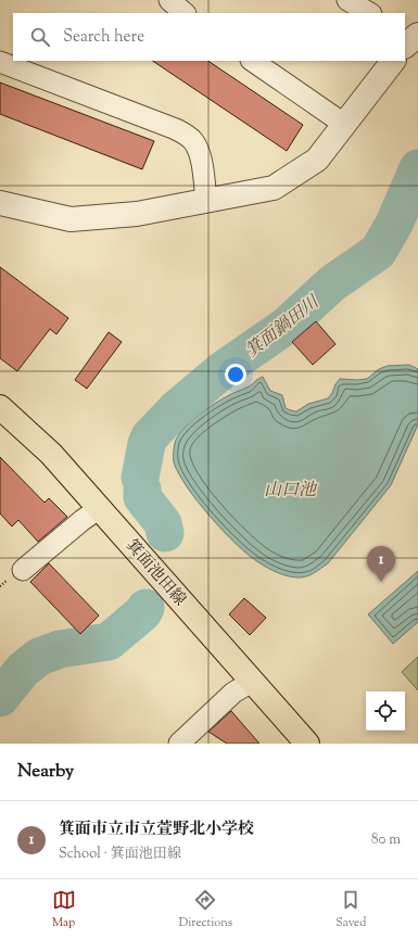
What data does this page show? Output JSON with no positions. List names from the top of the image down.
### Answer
{
  "streets": {
    "main road": ["箕面池田線"]
  },
  "water": ["箕面鍋田川", "山口池"],
  "page": {
    "search": "Search here",
    "pins": "1",
    "heading": "Nearby",
    "list": [
      {
        "mark": "1",
        "name": "箕面市立市立萱野北小学校",
        "note": "School · 箕面池田線",
        "value": "80 m"
      }
    ],
    "nav": ["Map", "Directions", "Saved"]
  }
}
